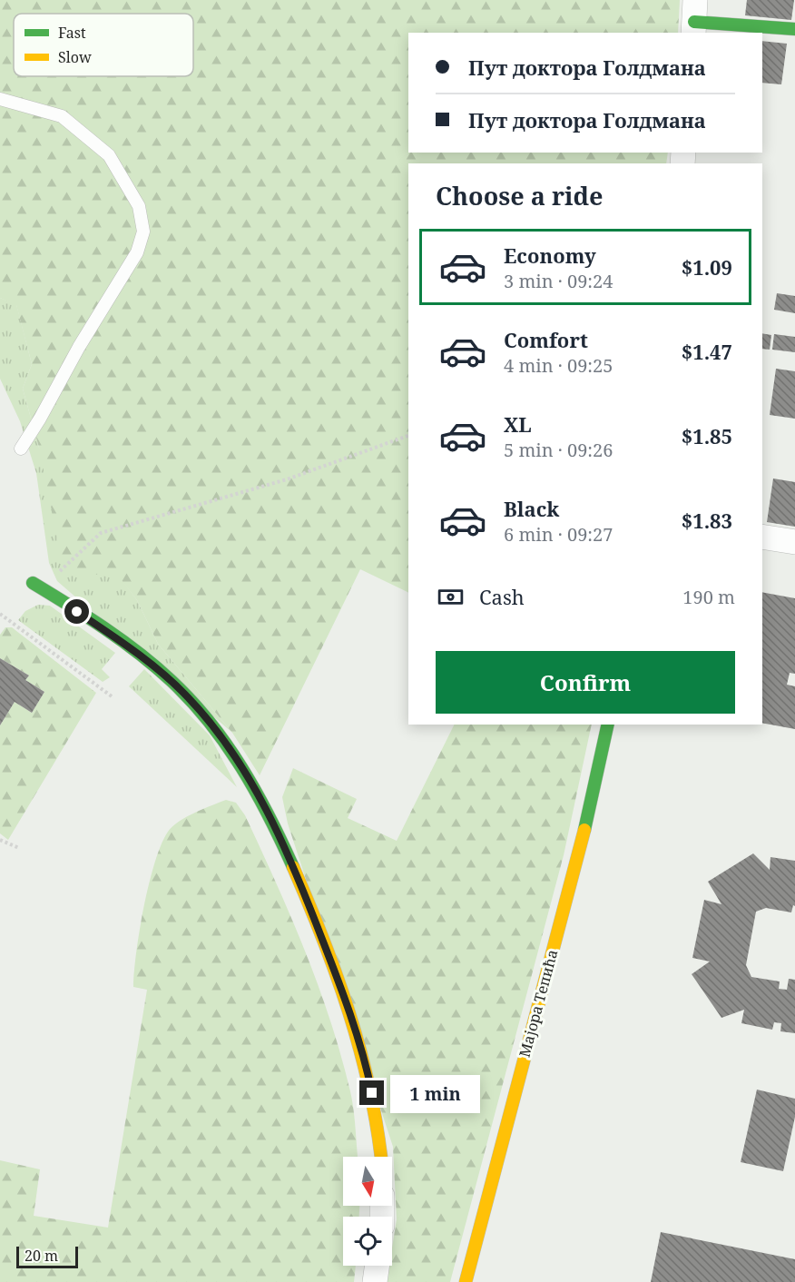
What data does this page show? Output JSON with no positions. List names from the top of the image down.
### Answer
{
  "streets": {
    "street": ["Мајора Тепића"]
  },
  "legend": ["Fast", "Slow"],
  "scale_bar": "20 m",
  "north": "bottom",
  "page": {
    "banner": ["Пут доктора Голдмана", "Пут доктора Голдмана"],
    "heading": "Choose a ride",
    "list": [
      {
        "name": "Economy",
        "note": "3 min · 09:24",
        "value": "$1.09"
      },
      {
        "name": "Comfort",
        "note": "4 min · 09:25",
        "value": "$1.47"
      },
      {
        "name": "XL",
        "note": "5 min · 09:26",
        "value": "$1.85"
      },
      {
        "name": "Black",
        "note": "6 min · 09:27",
        "value": "$1.83"
      }
    ],
    "pay": ["Cash", "190 m"],
    "buttons": "Confirm",
    "bubble": "1 min",
    "scale": "20 m"
  }
}
